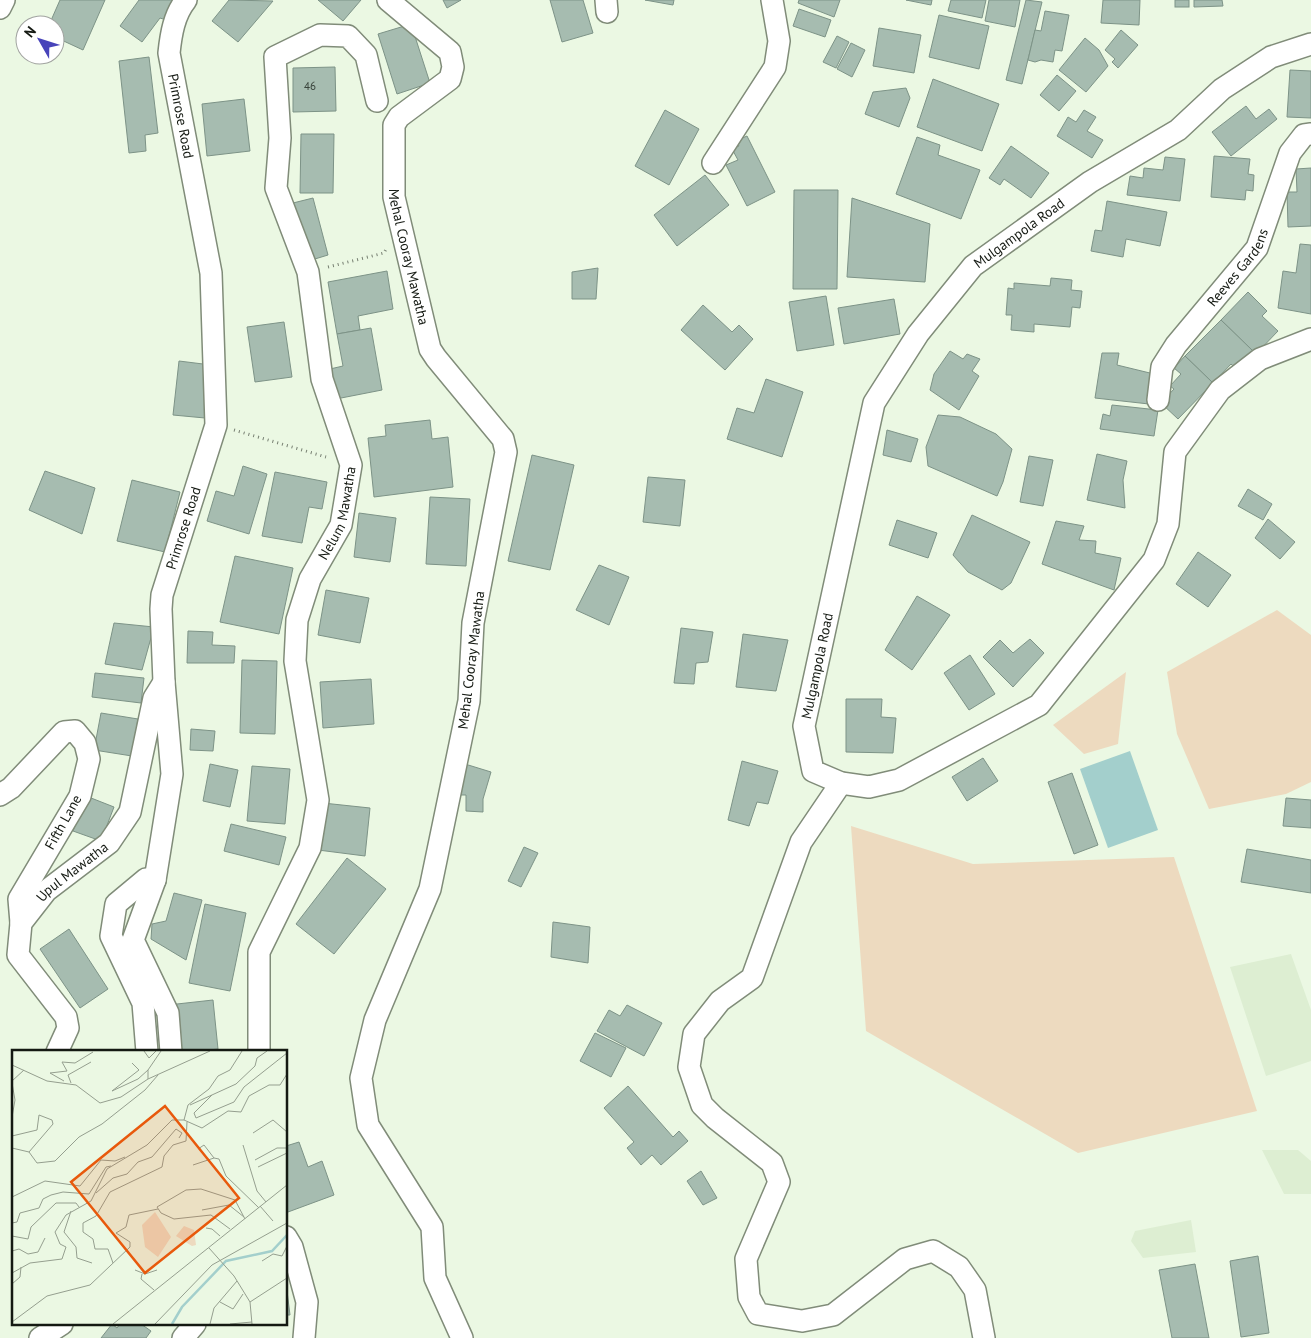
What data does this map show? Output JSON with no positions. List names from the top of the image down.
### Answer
{
  "streets": {
    "street": [
      "Primrose Road",
      "Mulgampola Road",
      "Mehal Cooray Mawatha",
      "Reeves Gardens",
      "Nelum Mawatha",
      "Fifth Lane",
      "Upul Mawatha"
    ]
  },
  "crossings": [
    ["Primrose Road", "Upul Mawatha"],
    ["Fifth Lane", "Upul Mawatha"]
  ],
  "house_numbers": ["46"],
  "north": "top left"
}
